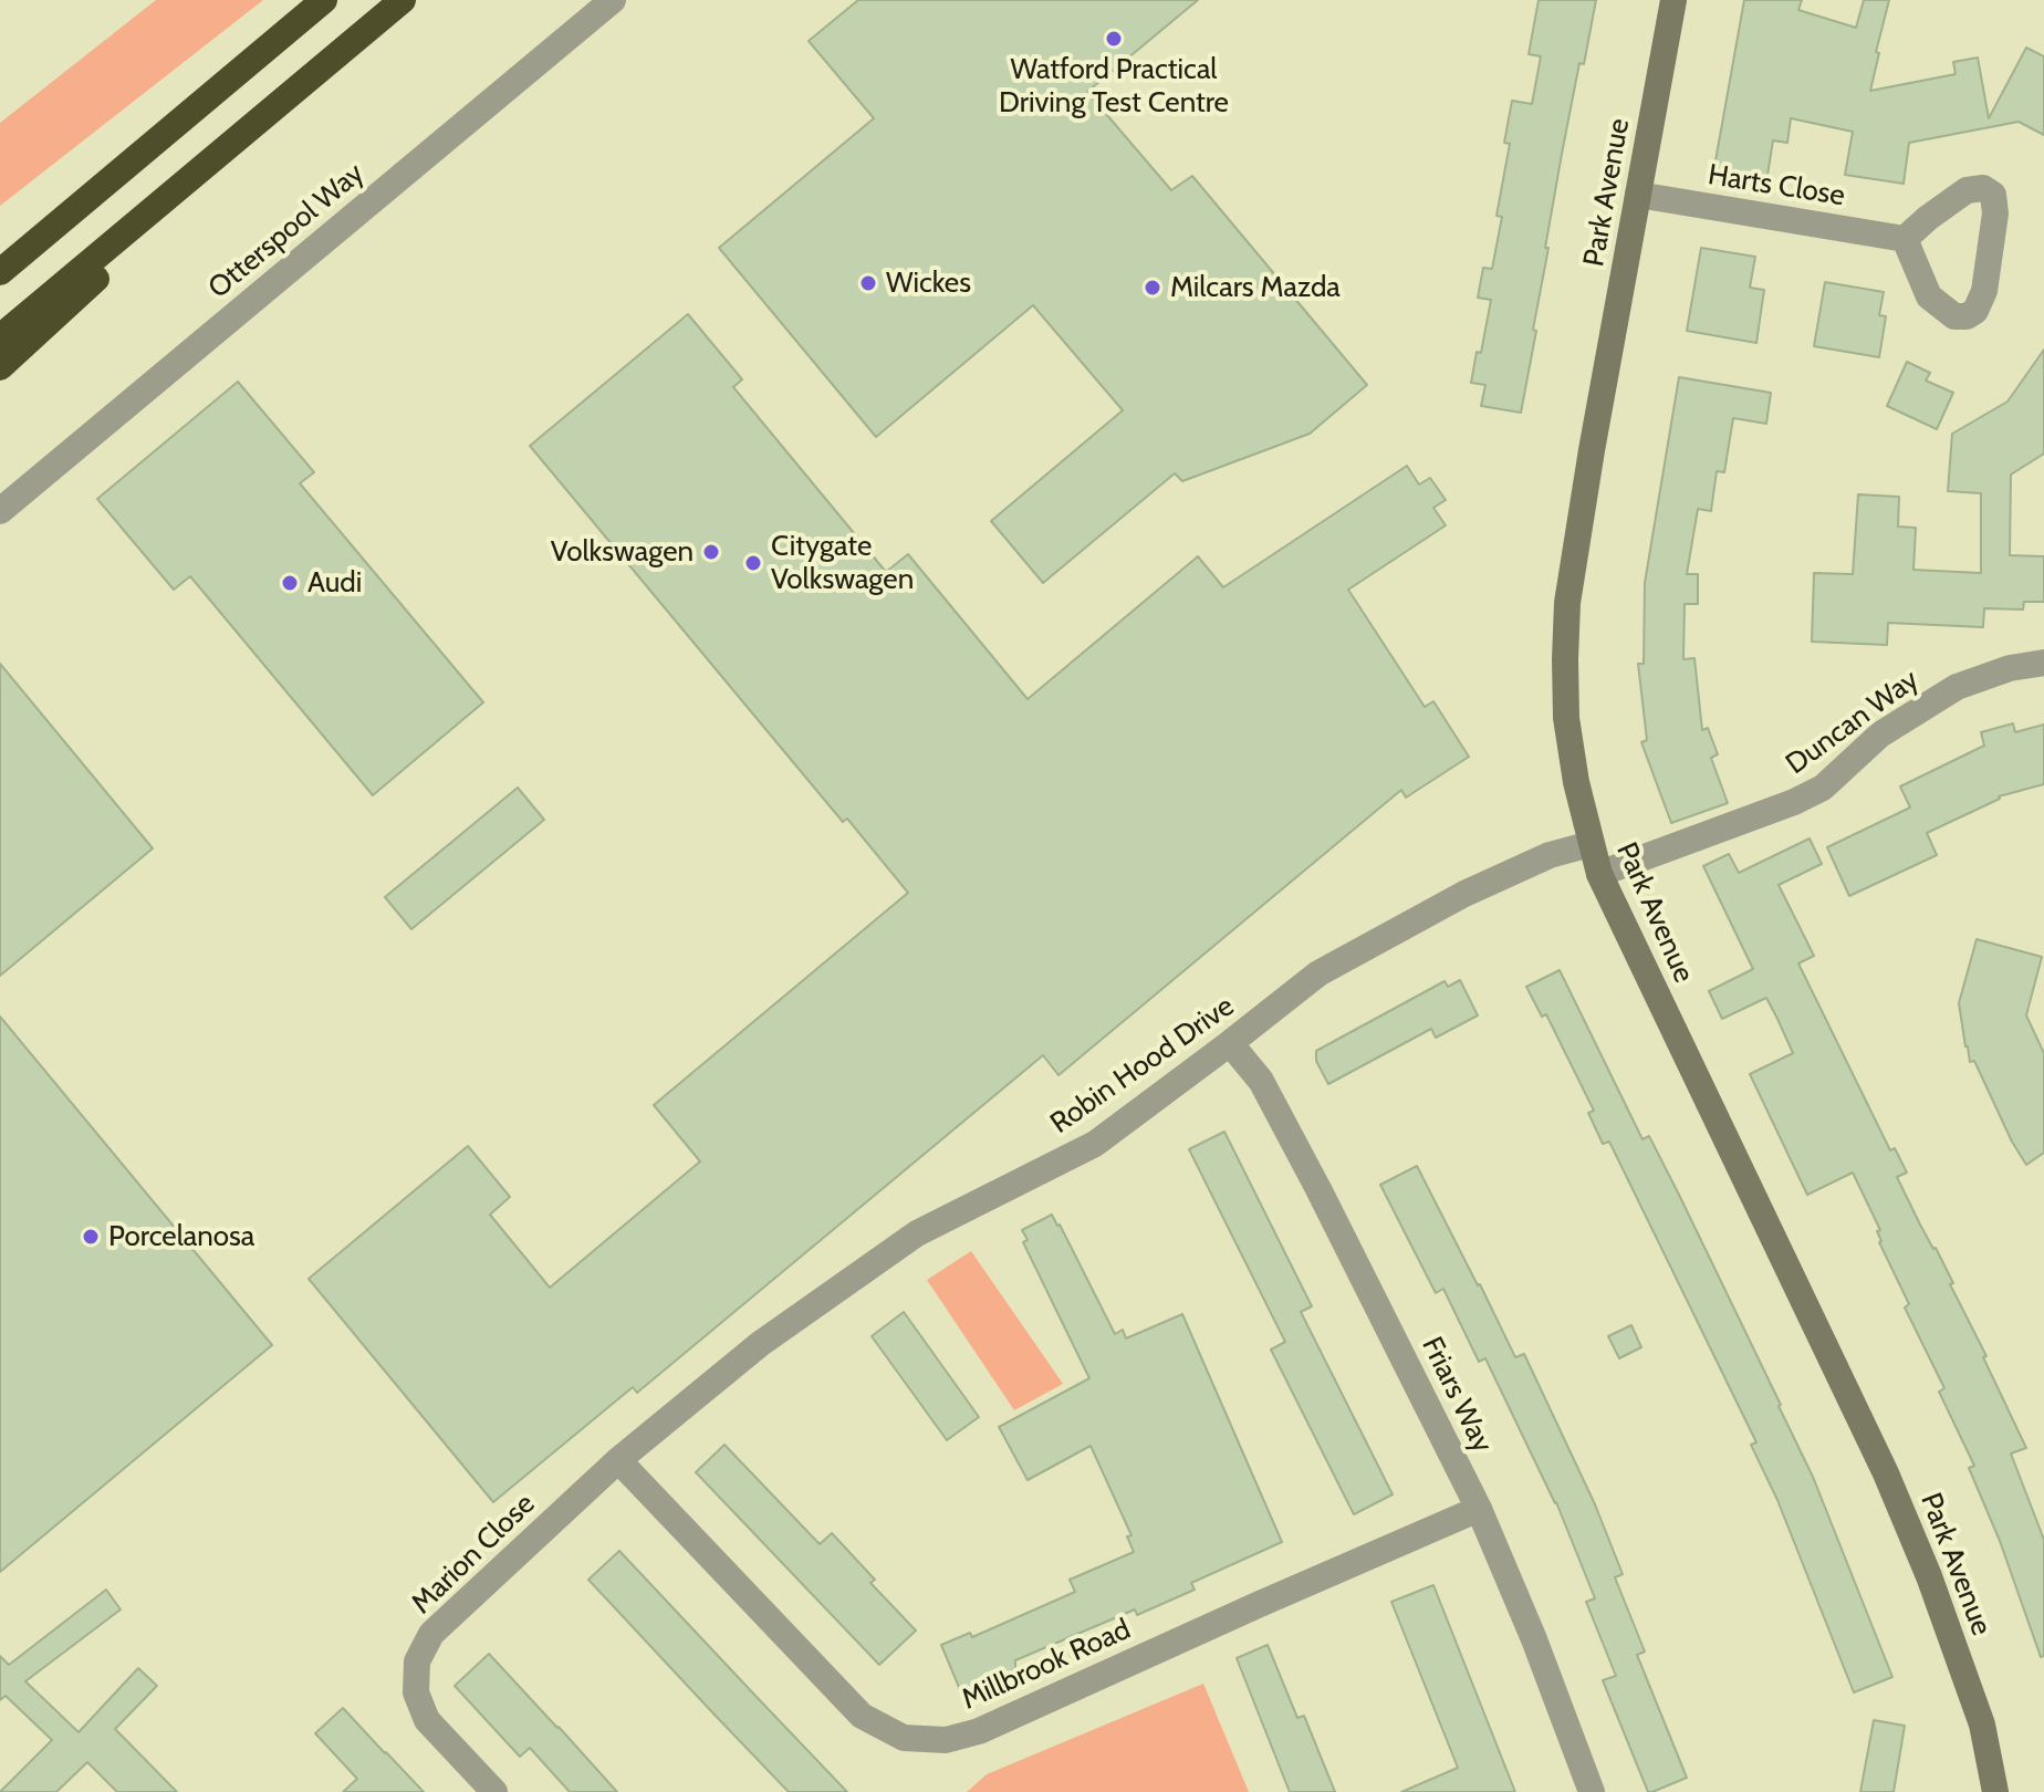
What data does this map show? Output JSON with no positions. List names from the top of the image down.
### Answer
{
  "streets": {
    "street": [
      "Harts Close",
      "Park Avenue",
      "Otterspool Way",
      "Duncan Way",
      "Robin Hood Drive",
      "Friars Way",
      "Marion Close",
      "Millbrook Road"
    ]
  },
  "crossings": [
    ["Harts Close", "Park Avenue"],
    ["Park Avenue", "Duncan Way"],
    ["Park Avenue", "Robin Hood Drive"],
    ["Robin Hood Drive", "Friars Way"],
    ["Robin Hood Drive", "Marion Close"],
    ["Robin Hood Drive", "Millbrook Road"],
    ["Friars Way", "Millbrook Road"],
    ["Marion Close", "Millbrook Road"]
  ],
  "places": [
    "Watford Practical Driving Test Centre",
    "Wickes",
    "Milcars Mazda",
    "Volkswagen",
    "Citygate Volkswagen",
    "Audi",
    "Porcelanosa"
  ]
}
